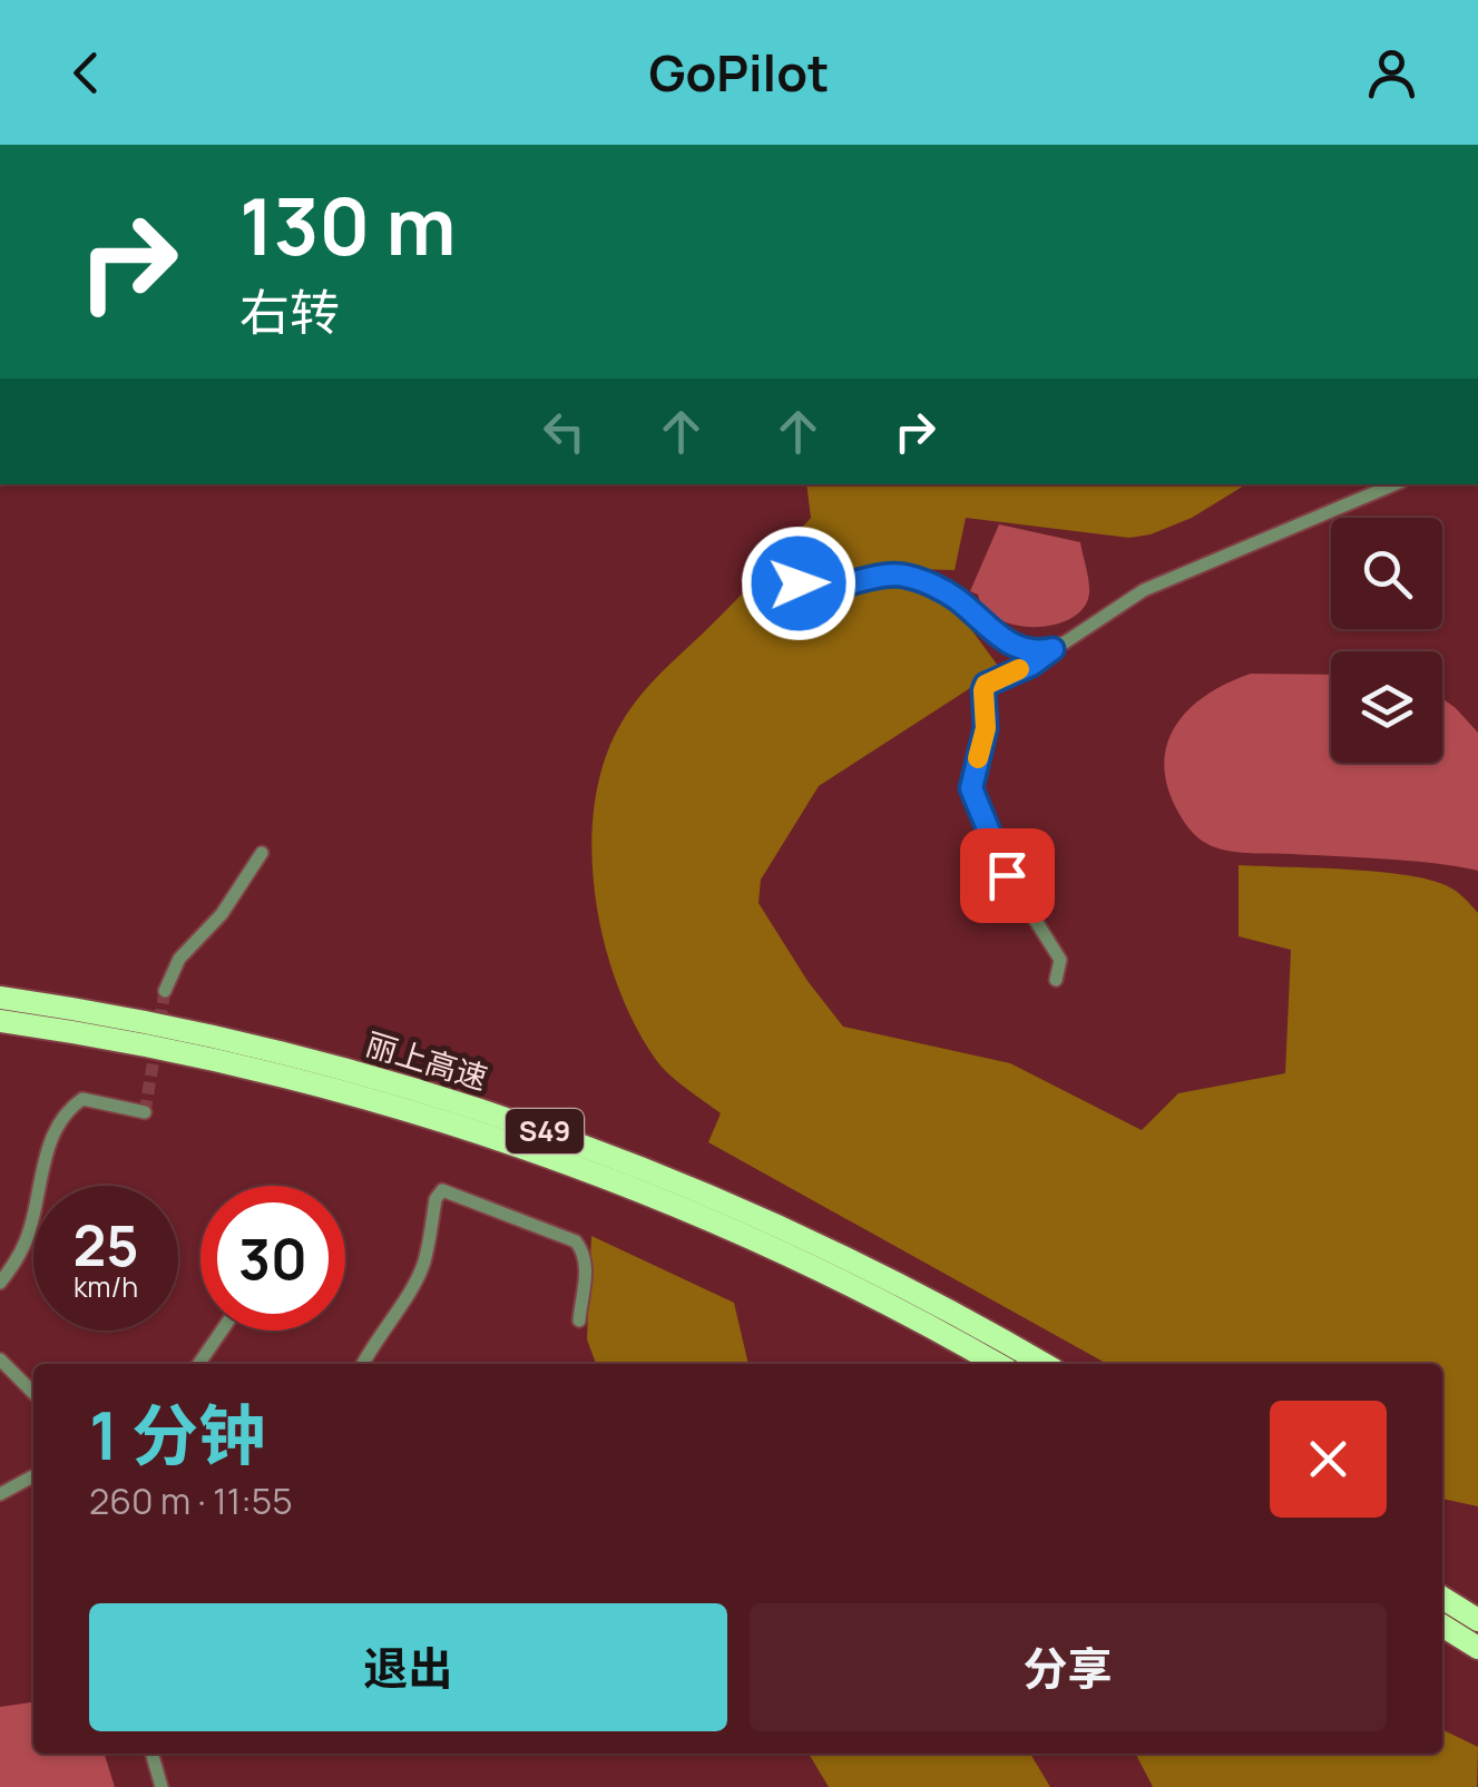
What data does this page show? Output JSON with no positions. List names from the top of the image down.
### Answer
{
  "streets": {
    "highway": ["丽上高速", "S49"]
  },
  "page": {
    "header": "GoPilot",
    "turn": ["130 m", "右转"],
    "speed": "25 km/h",
    "limit": "30",
    "heading": ["1 分钟", "260 m · 11:55"],
    "buttons": ["退出", "分享"]
  }
}
